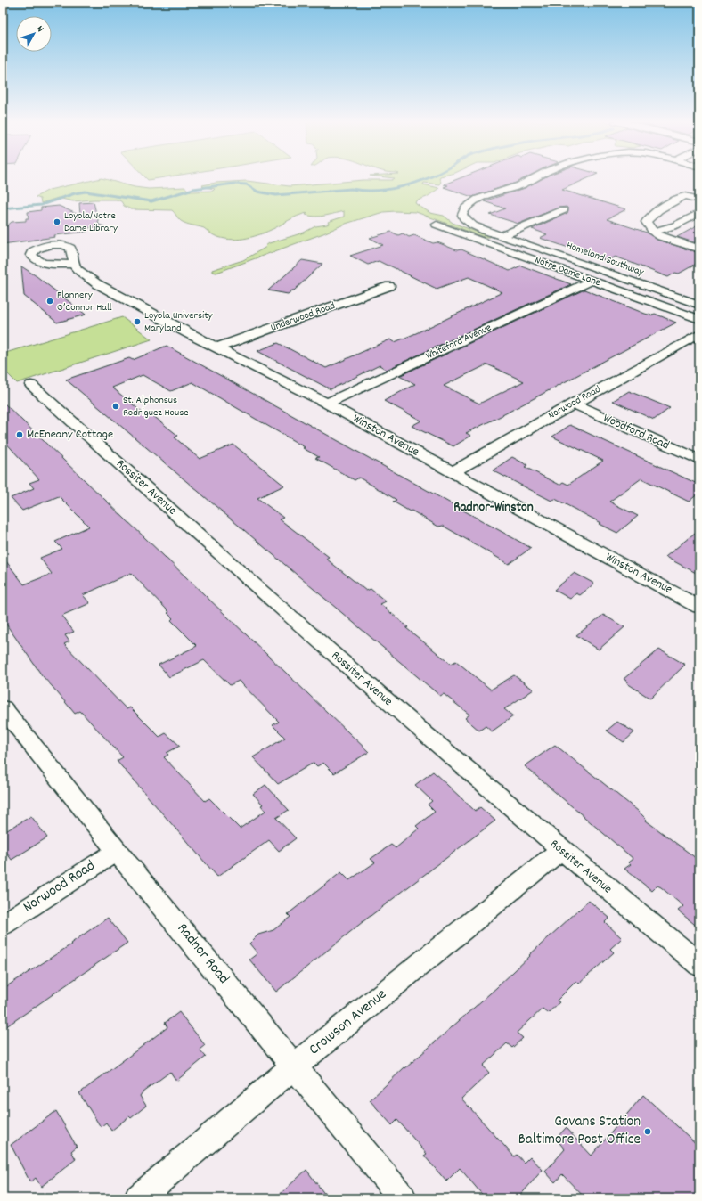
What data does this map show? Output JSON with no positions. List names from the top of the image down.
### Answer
{
  "streets": {
    "street": [
      "Homeland Southway",
      "Notre Dame Lane",
      "Underwood Road",
      "Whiteford Avenue",
      "Norwood Road",
      "Woodford Road",
      "Winston Avenue",
      "Rossiter Avenue",
      "Radnor Road",
      "Crowson Avenue"
    ]
  },
  "crossings": [
    ["Notre Dame Lane", "Whiteford Avenue"],
    ["Underwood Road", "Winston Avenue"],
    ["Whiteford Avenue", "Winston Avenue"],
    ["Norwood Road", "Woodford Road"],
    ["Norwood Road", "Winston Avenue"],
    ["Norwood Road", "Radnor Road"],
    ["Rossiter Avenue", "Crowson Avenue"],
    ["Radnor Road", "Crowson Avenue"]
  ],
  "districts": ["Radnor-Winston"],
  "places": [
    "Loyola/Notre Dame Library",
    "Flannery O’Connor Hall",
    "Loyola University Maryland",
    "St. Alphonsus Rodriguez House",
    "McEneany Cottage",
    "Govans Station Baltimore Post Office"
  ],
  "north": "top right"
}
